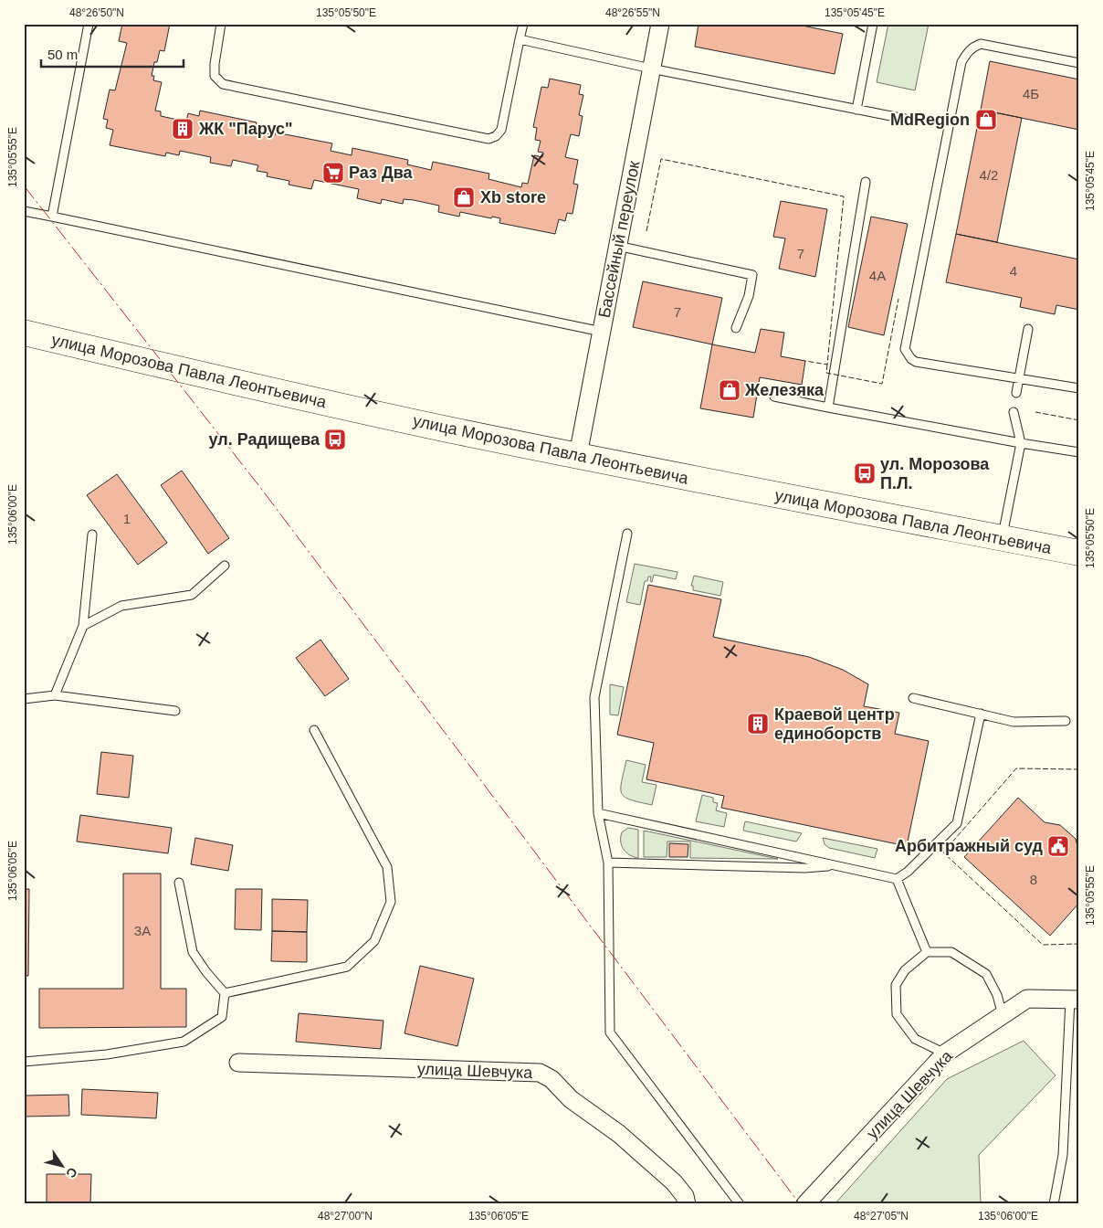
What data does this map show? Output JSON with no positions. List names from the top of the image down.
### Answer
{
  "streets": {
    "main road": ["улица Морозова Павла Леонтьевича"],
    "street": ["Бассейный переулок", "улица Шевчука"]
  },
  "crossings": [
    ["Бассейный переулок", "улица Морозова Павла Леонтьевича"]
  ],
  "places": {
    "shop": ["MdRegion", "Xb store", "Железяка"],
    "building": ["ЖК \"Парус\"", "Краевой центр единоборств"],
    "supermarket": ["Раз Два"],
    "bus stop": ["ул. Радищева", "ул. Морозова П.Л."],
    "public building": ["Арбитражный суд"]
  },
  "house_numbers": [
    "4Б",
    "4/2",
    "7",
    "4",
    "4А",
    "7",
    "1",
    "8",
    "3А"
  ],
  "scale_bar": "50 m",
  "north": "bottom right",
  "coordinates": [
    "48°26'50\"N",
    "135°05'50\"E",
    "48°26'55\"N",
    "135°05'45\"E",
    "135°05'55\"E",
    "135°06'00\"E",
    "135°06'05\"E",
    "48°27'00\"N",
    "48°27'05\"N"
  ]
}
